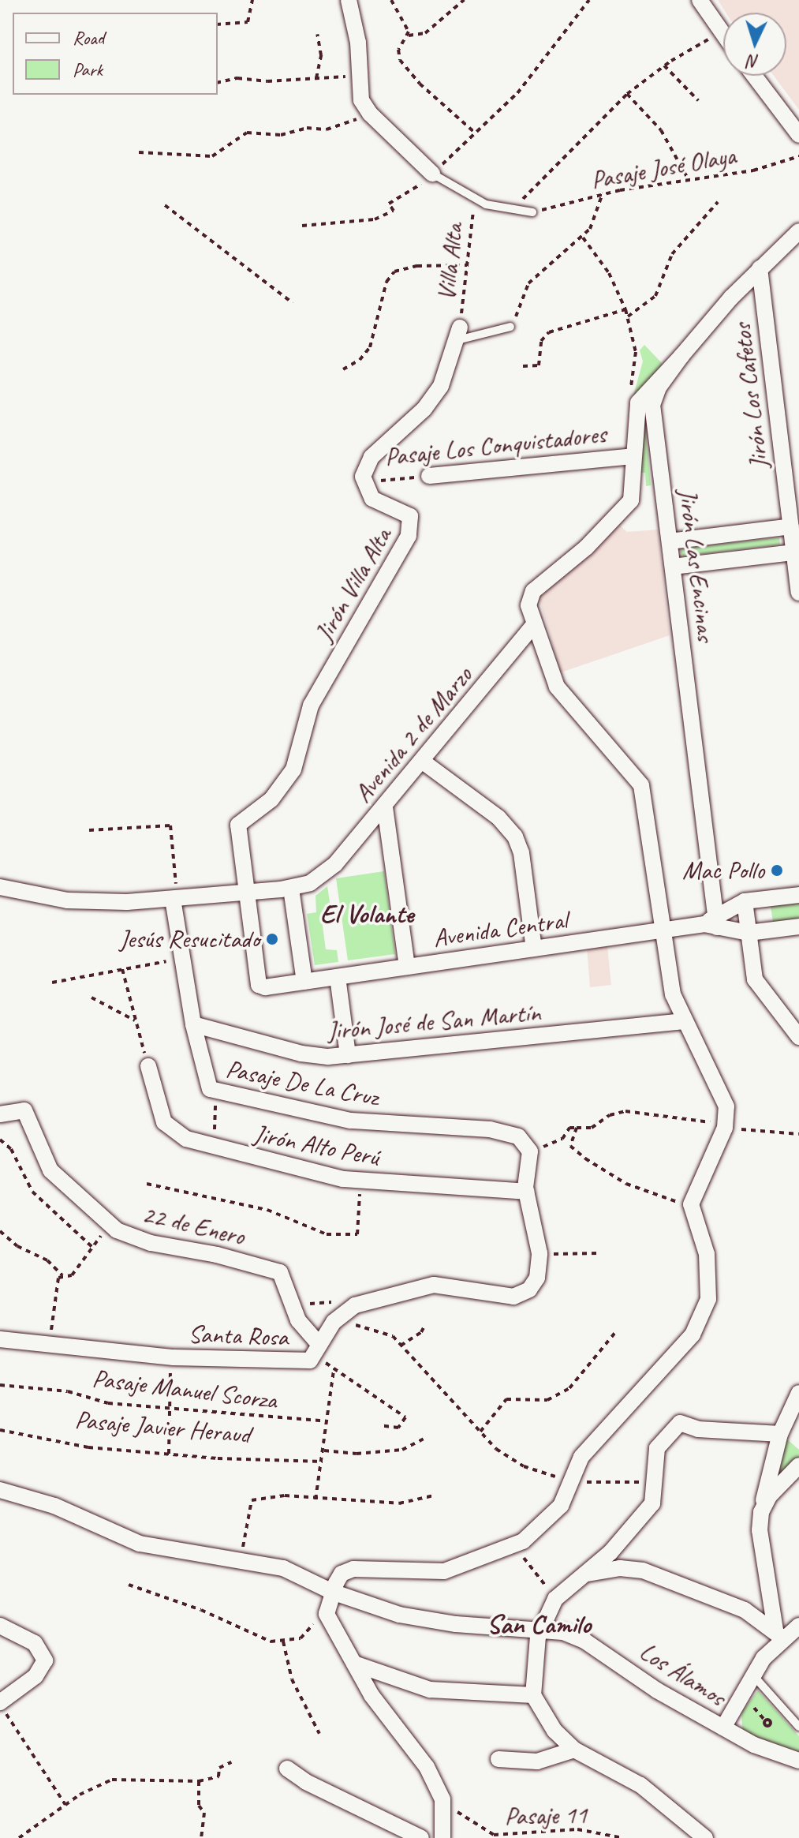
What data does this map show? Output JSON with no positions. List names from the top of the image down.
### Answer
{
  "streets": {
    "street": [
      "Jirón Los Cafetos",
      "Pasaje Los Conquistadores",
      "Jirón Las Encinas",
      "Jirón Villa Alta",
      "Avenida 2 de Marzo",
      "Avenida Central",
      "Jirón José de San Martín",
      "Pasaje De La Cruz",
      "Jirón Alto Perú",
      "22 de Enero",
      "Santa Rosa",
      "Los Álamos"
    ],
    "path": [
      "Pasaje José Olaya",
      "Villa Alta",
      "Pasaje Manuel Scorza",
      "Pasaje Javier Heraud",
      "Pasaje 11"
    ]
  },
  "crossings": [
    ["Jirón Los Cafetos", "Jirón Las Encinas"],
    ["Pasaje Los Conquistadores", "Jirón Villa Alta"],
    ["Jirón Las Encinas", "Avenida Central"],
    ["Jirón Villa Alta", "Avenida 2 de Marzo"],
    ["Jirón Villa Alta", "Avenida Central"],
    ["Avenida 2 de Marzo", "Avenida Central"],
    ["Avenida 2 de Marzo", "Pasaje De La Cruz"],
    ["Jirón José de San Martín", "Pasaje De La Cruz"],
    ["Jirón Alto Perú", "Santa Rosa"],
    ["22 de Enero", "Santa Rosa"]
  ],
  "districts": ["El Volante", "San Camilo"],
  "places": ["Mac Pollo", "Jesús Resucitado"],
  "legend": ["Road", "Park"],
  "north": "bottom"
}
